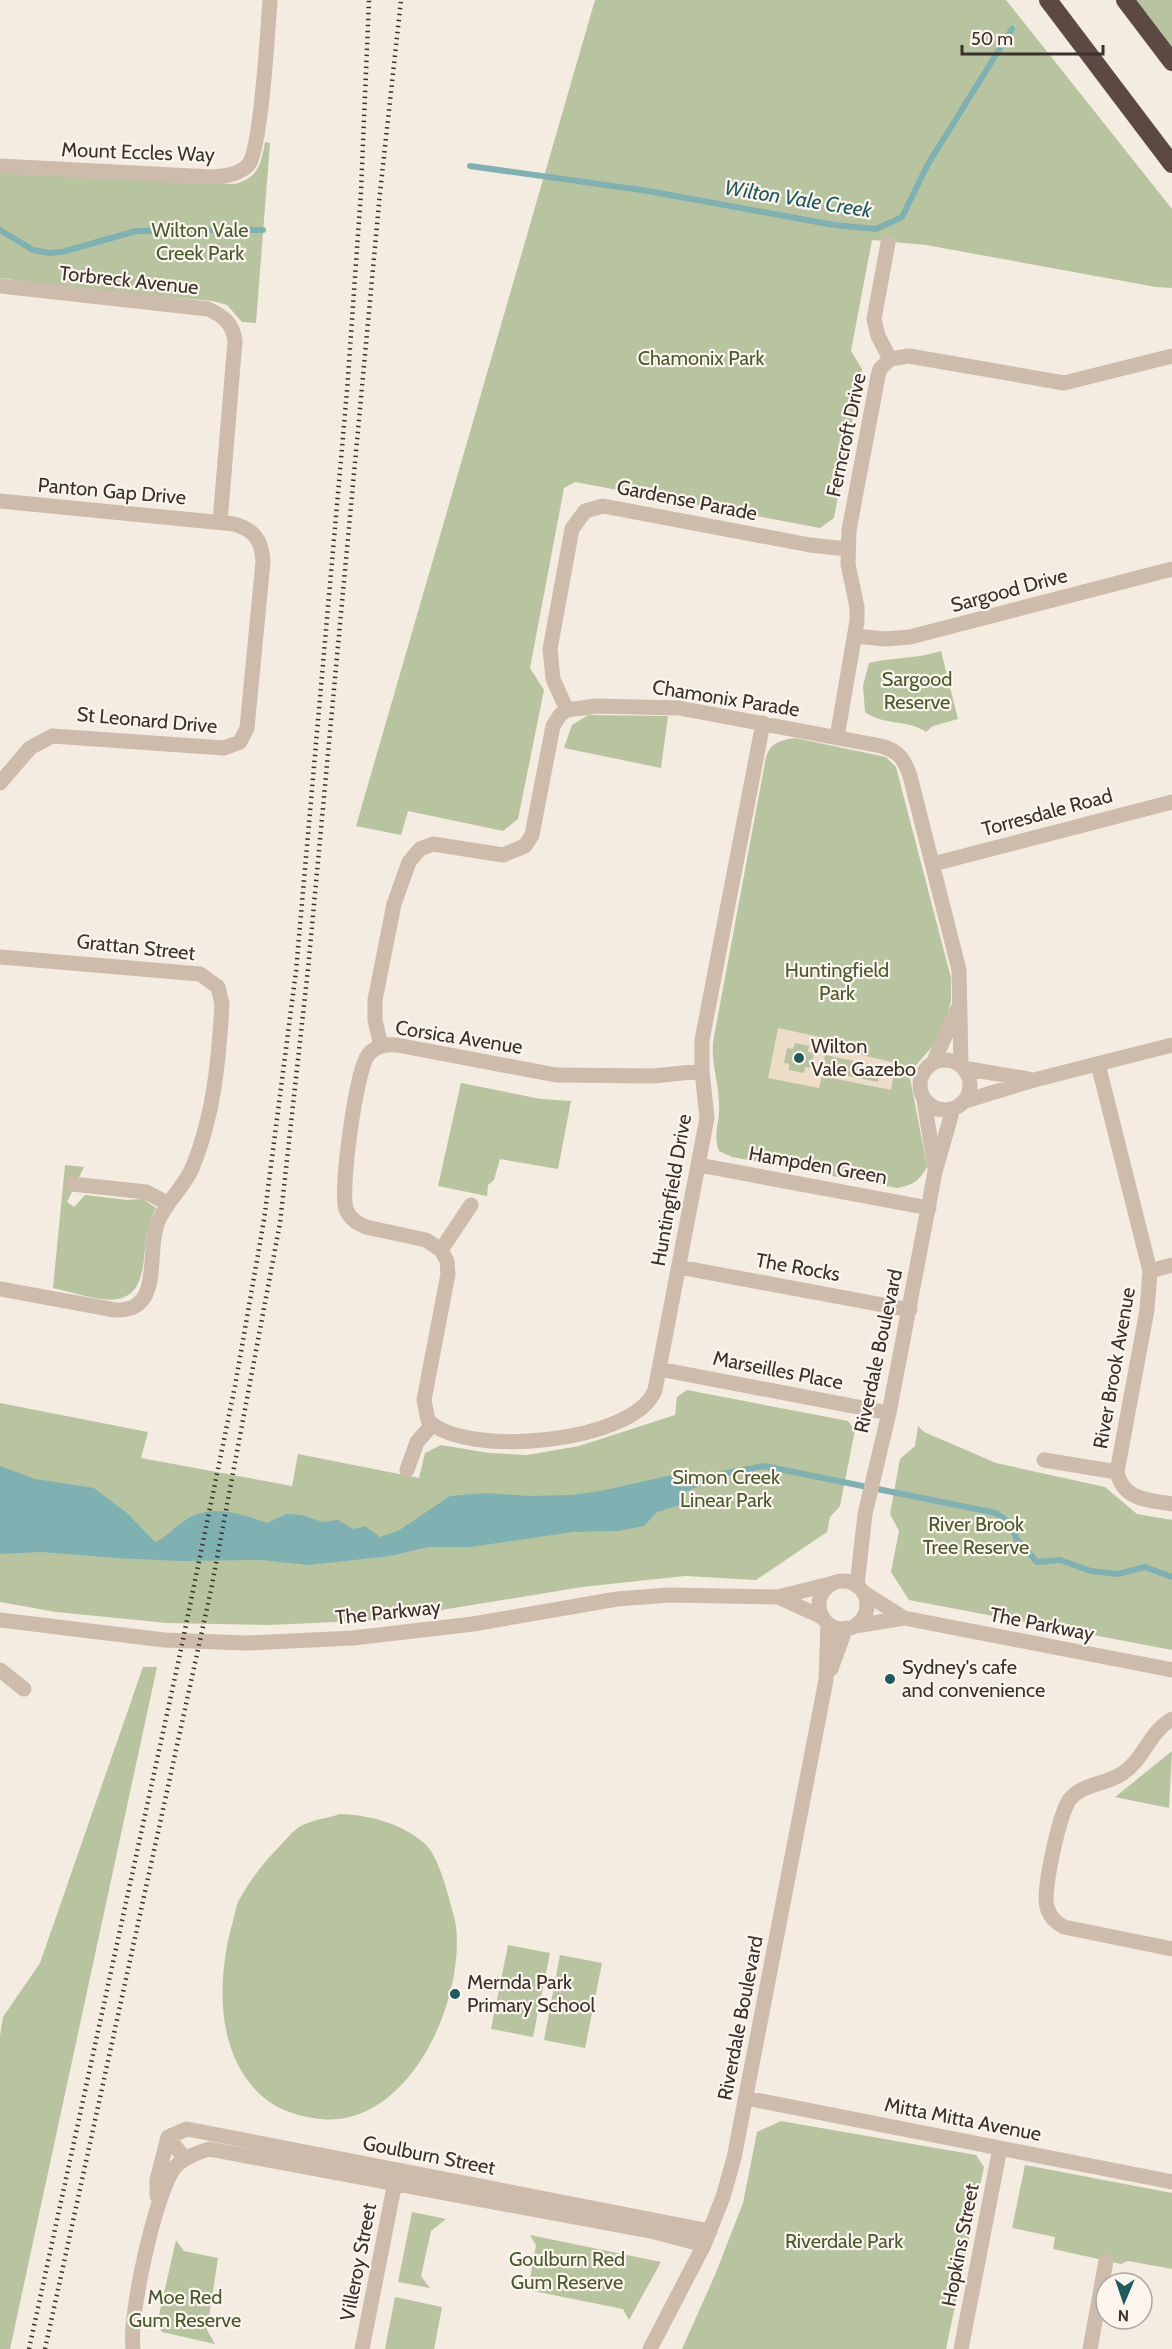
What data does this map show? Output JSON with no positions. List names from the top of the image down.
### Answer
{
  "streets": {
    "street": [
      "Mount Eccles Way",
      "Torbreck Avenue",
      "Ferncroft Drive",
      "Panton Gap Drive",
      "Gardense Parade",
      "Sargood Drive",
      "Chamonix Parade",
      "St Leonard Drive",
      "Torresdale Road",
      "Grattan Street",
      "Corsica Avenue",
      "Hampden Green",
      "Huntingfield Drive",
      "The Rocks",
      "Riverdale Boulevard",
      "River Brook Avenue",
      "Marseilles Place",
      "The Parkway",
      "Mitta Mitta Avenue",
      "Goulburn Street",
      "Hopkins Street",
      "Villeroy Street"
    ]
  },
  "crossings": [
    ["Torbreck Avenue", "Panton Gap Drive"],
    ["Torbreck Avenue", "St Leonard Drive"],
    ["Ferncroft Drive", "Gardense Parade"],
    ["Ferncroft Drive", "Sargood Drive"],
    ["Ferncroft Drive", "Chamonix Parade"],
    ["Panton Gap Drive", "St Leonard Drive"],
    ["Gardense Parade", "Chamonix Parade"],
    ["Chamonix Parade", "Torresdale Road"],
    ["Chamonix Parade", "Huntingfield Drive"],
    ["Chamonix Parade", "Riverdale Boulevard"],
    ["Corsica Avenue", "Huntingfield Drive"],
    ["Hampden Green", "Huntingfield Drive"],
    ["Hampden Green", "Riverdale Boulevard"],
    ["Huntingfield Drive", "The Rocks"],
    ["Huntingfield Drive", "Marseilles Place"],
    ["The Rocks", "Riverdale Boulevard"],
    ["Riverdale Boulevard", "Marseilles Place"],
    ["Riverdale Boulevard", "The Parkway"],
    ["Riverdale Boulevard", "Mitta Mitta Avenue"],
    ["Riverdale Boulevard", "Goulburn Street"],
    ["Mitta Mitta Avenue", "Hopkins Street"],
    ["Goulburn Street", "Villeroy Street"]
  ],
  "water": ["Wilton Vale Creek"],
  "parks": [
    "Wilton Vale Creek Park",
    "Chamonix Park",
    "Sargood Reserve",
    "Huntingfield Park",
    "Simon Creek Linear Park",
    "River Brook Tree Reserve",
    "Riverdale Park",
    "Goulburn Red Gum Reserve",
    "Moe Red Gum Reserve"
  ],
  "places": ["Wilton Vale Gazebo", "Sydney's cafe and convenience", "Mernda Park Primary School"],
  "scale_bar": "50 m",
  "north": "bottom"
}
